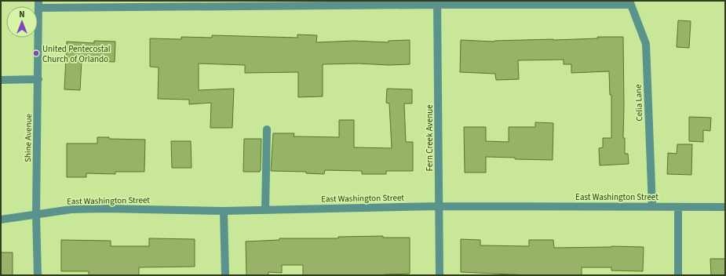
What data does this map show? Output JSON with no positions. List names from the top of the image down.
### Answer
{
  "streets": {
    "street": [
      "Celia Lane",
      "Shine Avenue",
      "Fern Creek Avenue",
      "East Washington Street"
    ]
  },
  "crossings": [
    ["Celia Lane", "East Washington Street"],
    ["Shine Avenue", "East Washington Street"],
    ["Fern Creek Avenue", "East Washington Street"]
  ],
  "places": ["United Pentecostal Church of Orlando"],
  "north": "top"
}
